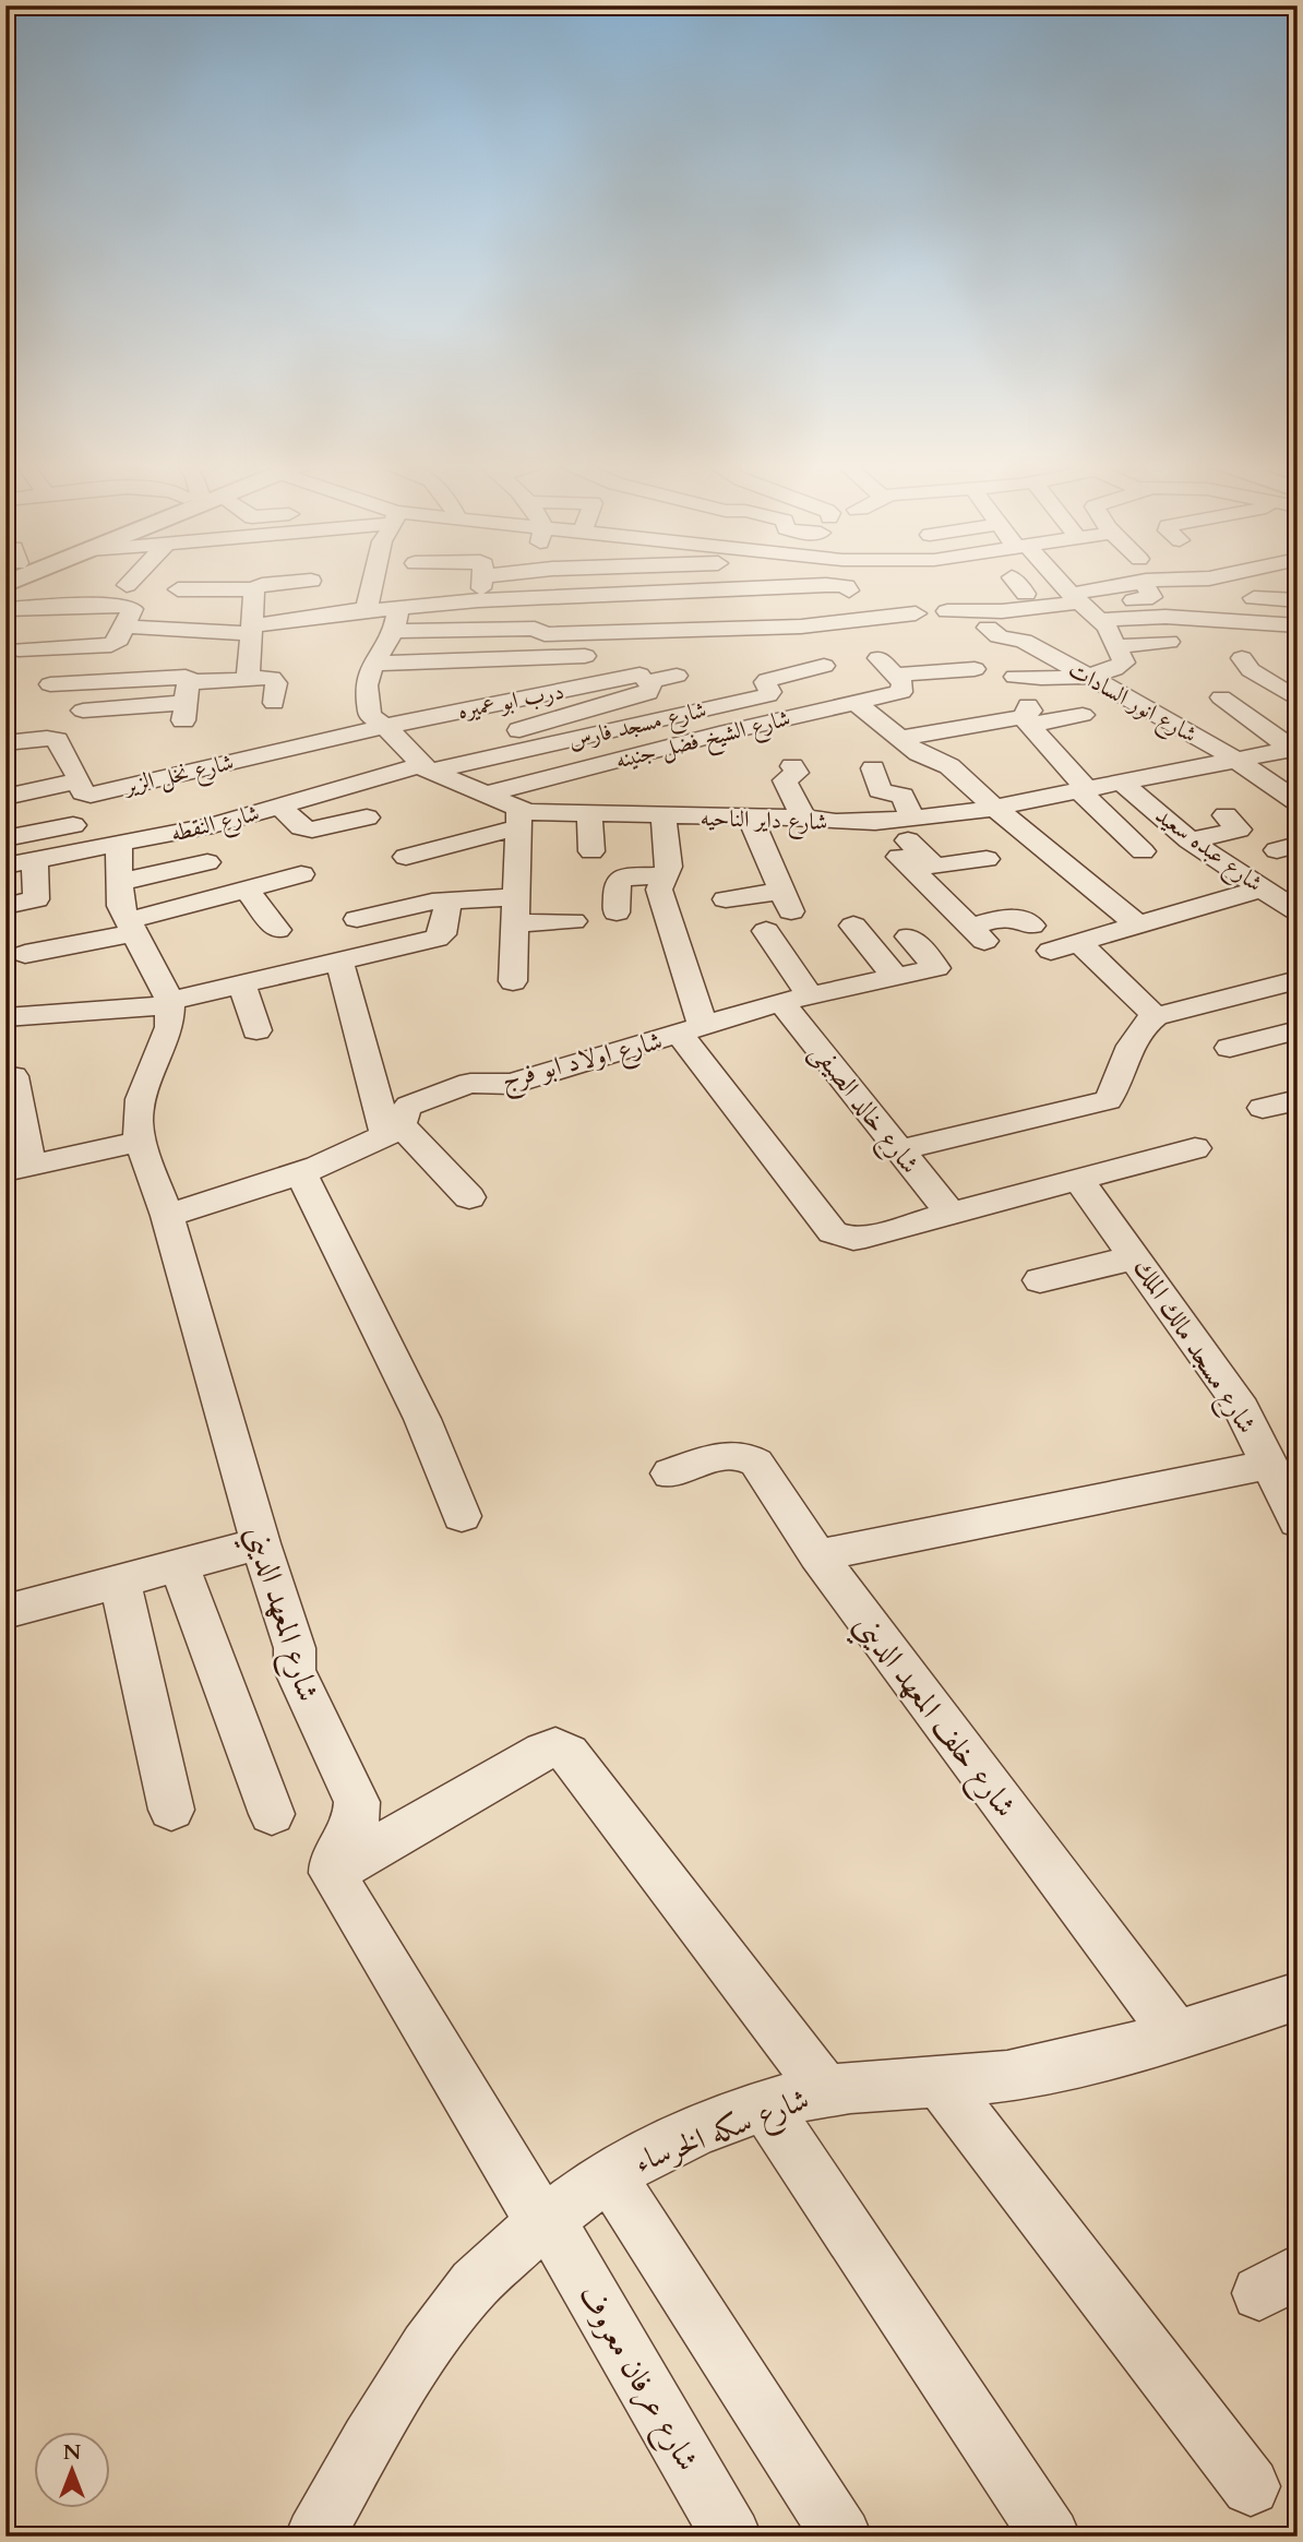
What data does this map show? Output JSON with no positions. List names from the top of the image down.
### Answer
{
  "streets": {
    "street": [
      "درب ابو عميره",
      "شارع انور السادات",
      "شارع مسجد فارس",
      "شارع الشيخ فضل جنينه",
      "شارع نخل الزير",
      "شارع داير الناحيه",
      "شارع النقطه",
      "شارع عبده سعيد",
      "شارع اولاد ابو فرج",
      "شارع خالد الصيفى",
      "شارع مسجد مالك الملك",
      "شارع المعهد الديني",
      "شارع خلف المعهد الديني",
      "شارع سكه الخرساء",
      "شارع عرفان معروف"
    ]
  },
  "crossings": [
    ["درب ابو عميره", "شارع نخل الزير"],
    ["درب ابو عميره", "شارع داير الناحيه"],
    ["شارع انور السادات", "شارع الشيخ فضل جنينه"],
    ["شارع انور السادات", "شارع داير الناحيه"],
    ["شارع مسجد فارس", "شارع داير الناحيه"],
    ["شارع مسجد فارس", "شارع النقطه"],
    ["شارع الشيخ فضل جنينه", "شارع داير الناحيه"],
    ["شارع نخل الزير", "شارع داير الناحيه"],
    ["شارع داير الناحيه", "شارع النقطه"],
    ["شارع داير الناحيه", "شارع عبده سعيد"],
    ["شارع اولاد ابو فرج", "شارع خالد الصيفى"],
    ["شارع اولاد ابو فرج", "شارع المعهد الديني"],
    ["شارع خلف المعهد الديني", "شارع سكه الخرساء"],
    ["شارع سكه الخرساء", "شارع عرفان معروف"]
  ],
  "north": "top"
}
